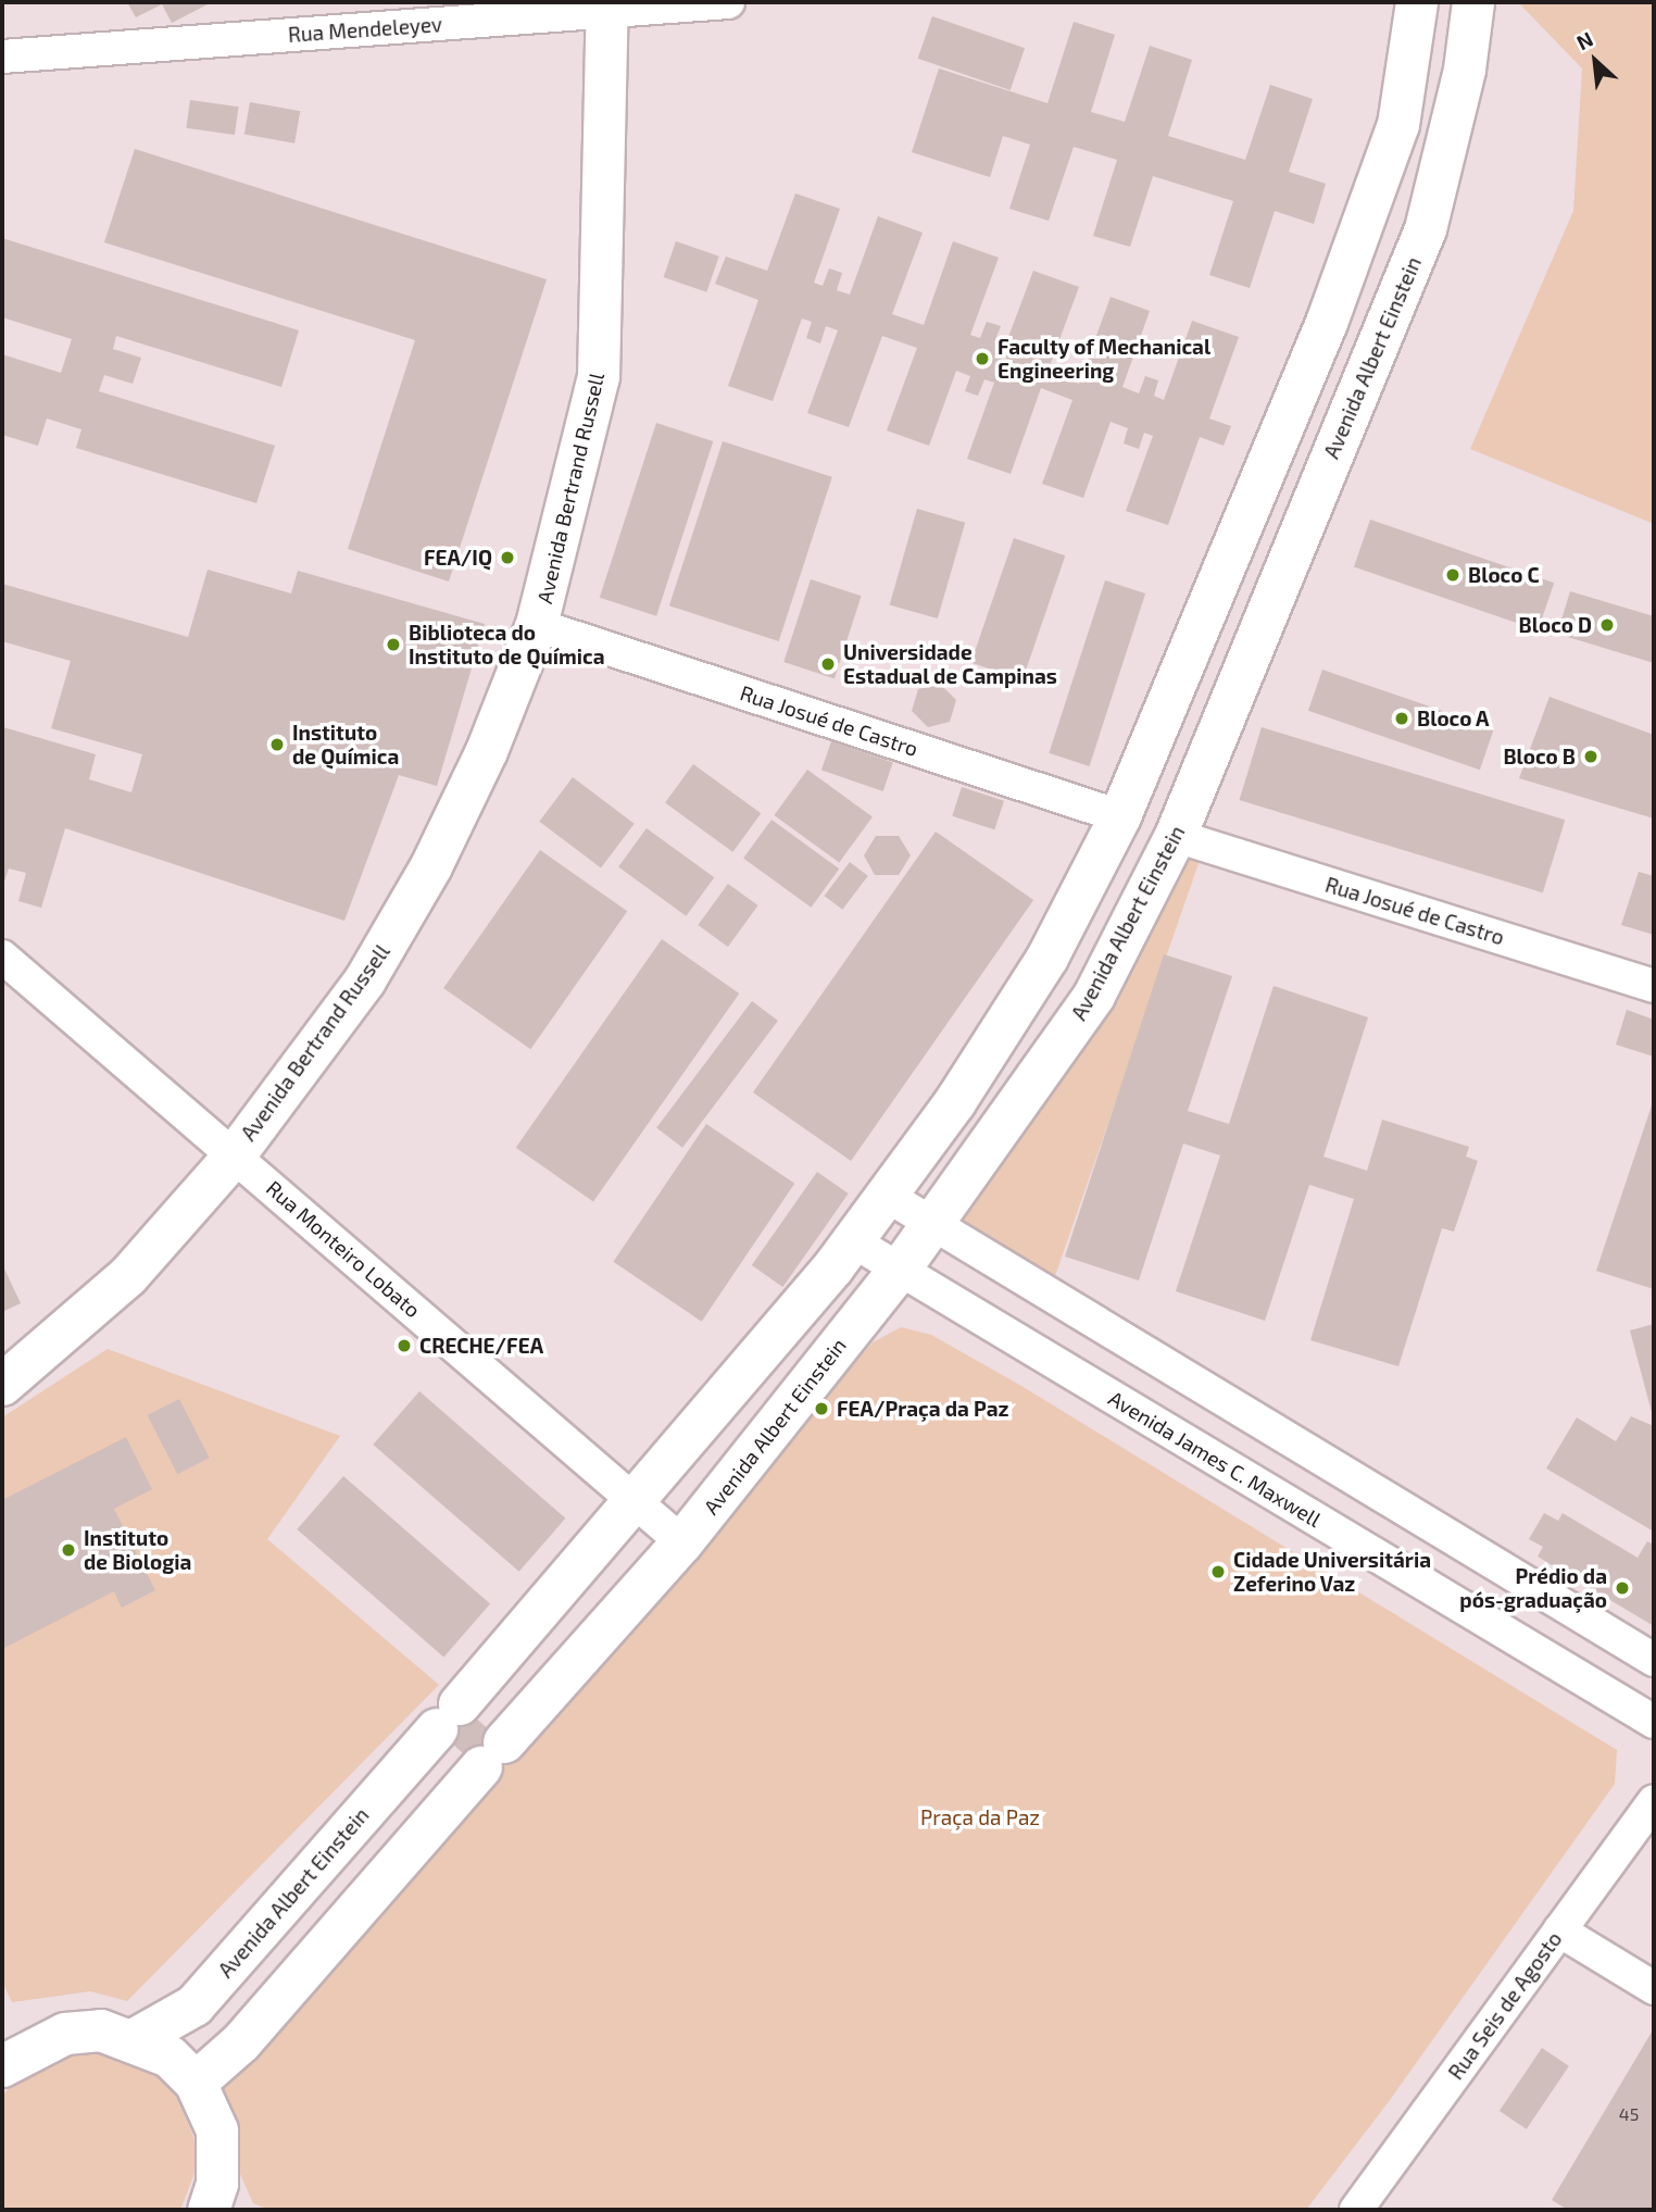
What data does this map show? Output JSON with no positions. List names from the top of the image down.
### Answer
{
  "streets": {
    "street": [
      "Rua Mendeleyev",
      "Avenida Albert Einstein",
      "Avenida Bertrand Russell",
      "Rua Josué de Castro",
      "Rua Monteiro Lobato",
      "Avenida James C. Maxwell",
      "Rua Seis de Agosto"
    ]
  },
  "crossings": [
    ["Rua Mendeleyev", "Avenida Bertrand Russell"],
    ["Avenida Albert Einstein", "Rua Josué de Castro"],
    ["Avenida Albert Einstein", "Rua Monteiro Lobato"],
    ["Avenida Albert Einstein", "Avenida James C. Maxwell"],
    ["Avenida Bertrand Russell", "Rua Josué de Castro"],
    ["Avenida Bertrand Russell", "Rua Monteiro Lobato"]
  ],
  "parks": ["Praça da Paz"],
  "places": [
    "Faculty of Mechanical Engineering",
    "FEA/IQ",
    "Bloco C",
    "Bloco D",
    "Biblioteca do Instituto de Química",
    "Universidade Estadual de Campinas",
    "Bloco A",
    "Instituto de Química",
    "Bloco B",
    "CRECHE/FEA",
    "FEA/Praça da Paz",
    "Instituto de Biologia",
    "Cidade Universitária Zeferino Vaz",
    "Prédio da pós-graduação"
  ],
  "house_numbers": ["45"],
  "north": "top left"
}
